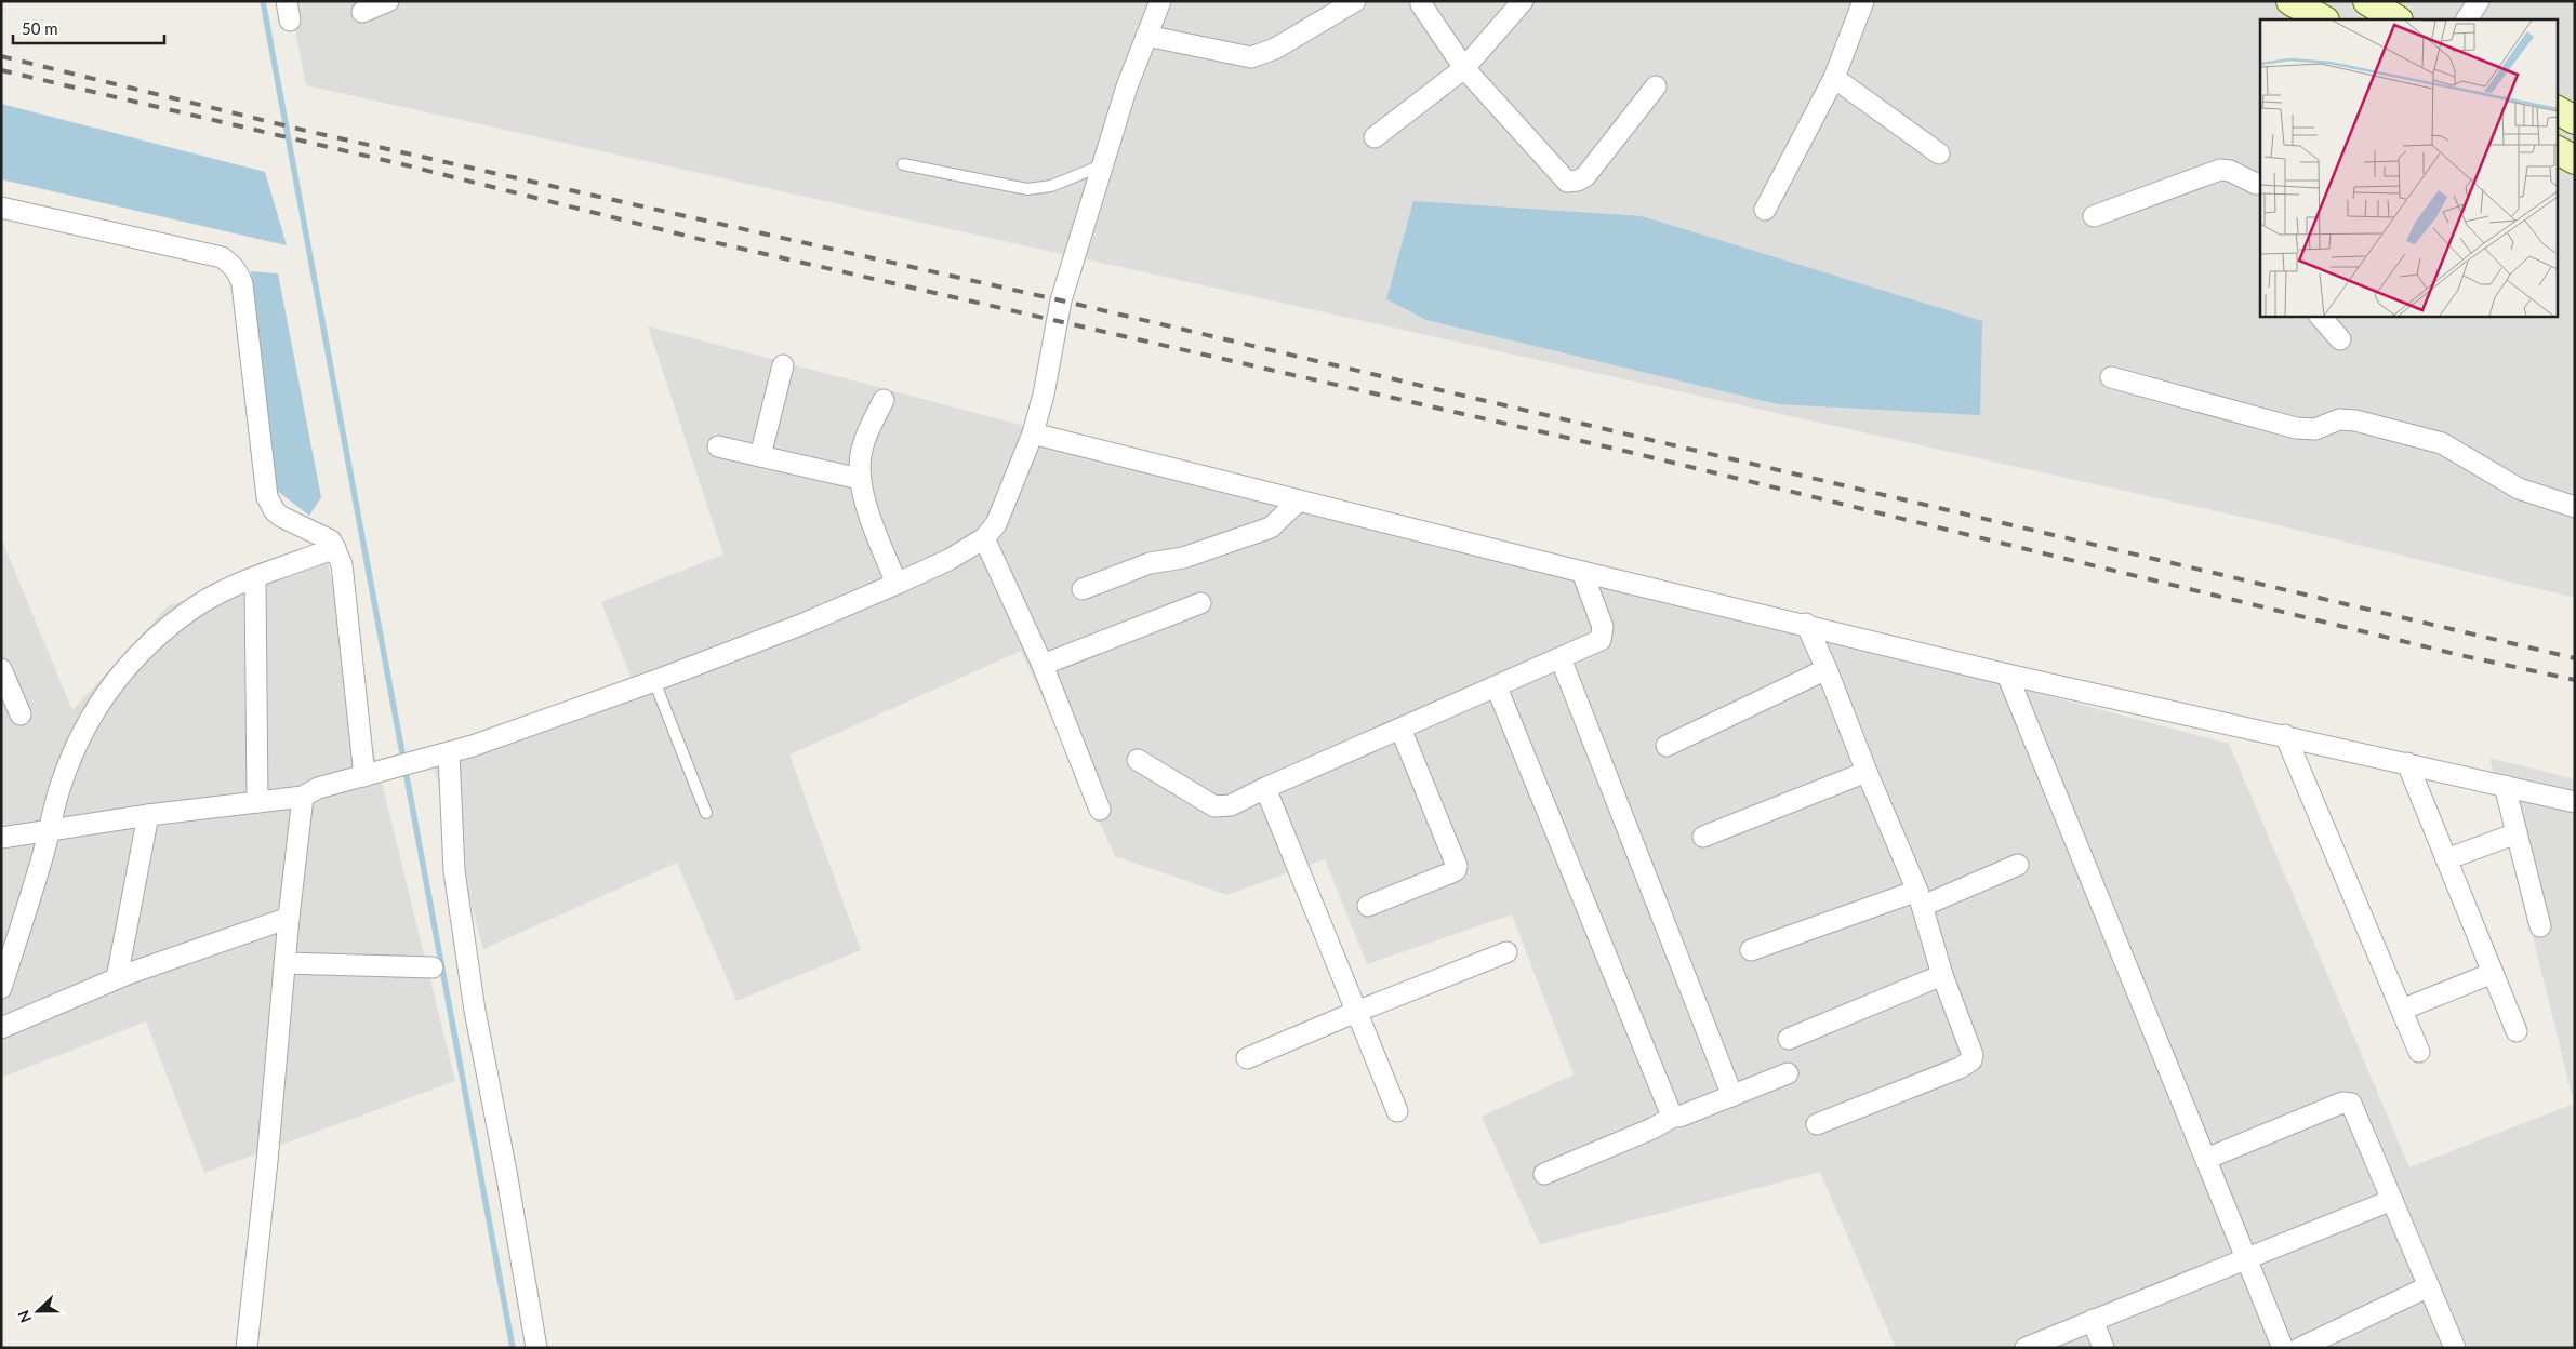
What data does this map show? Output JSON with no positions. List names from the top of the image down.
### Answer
{
  "scale_bar": "50 m",
  "north": "left"
}
